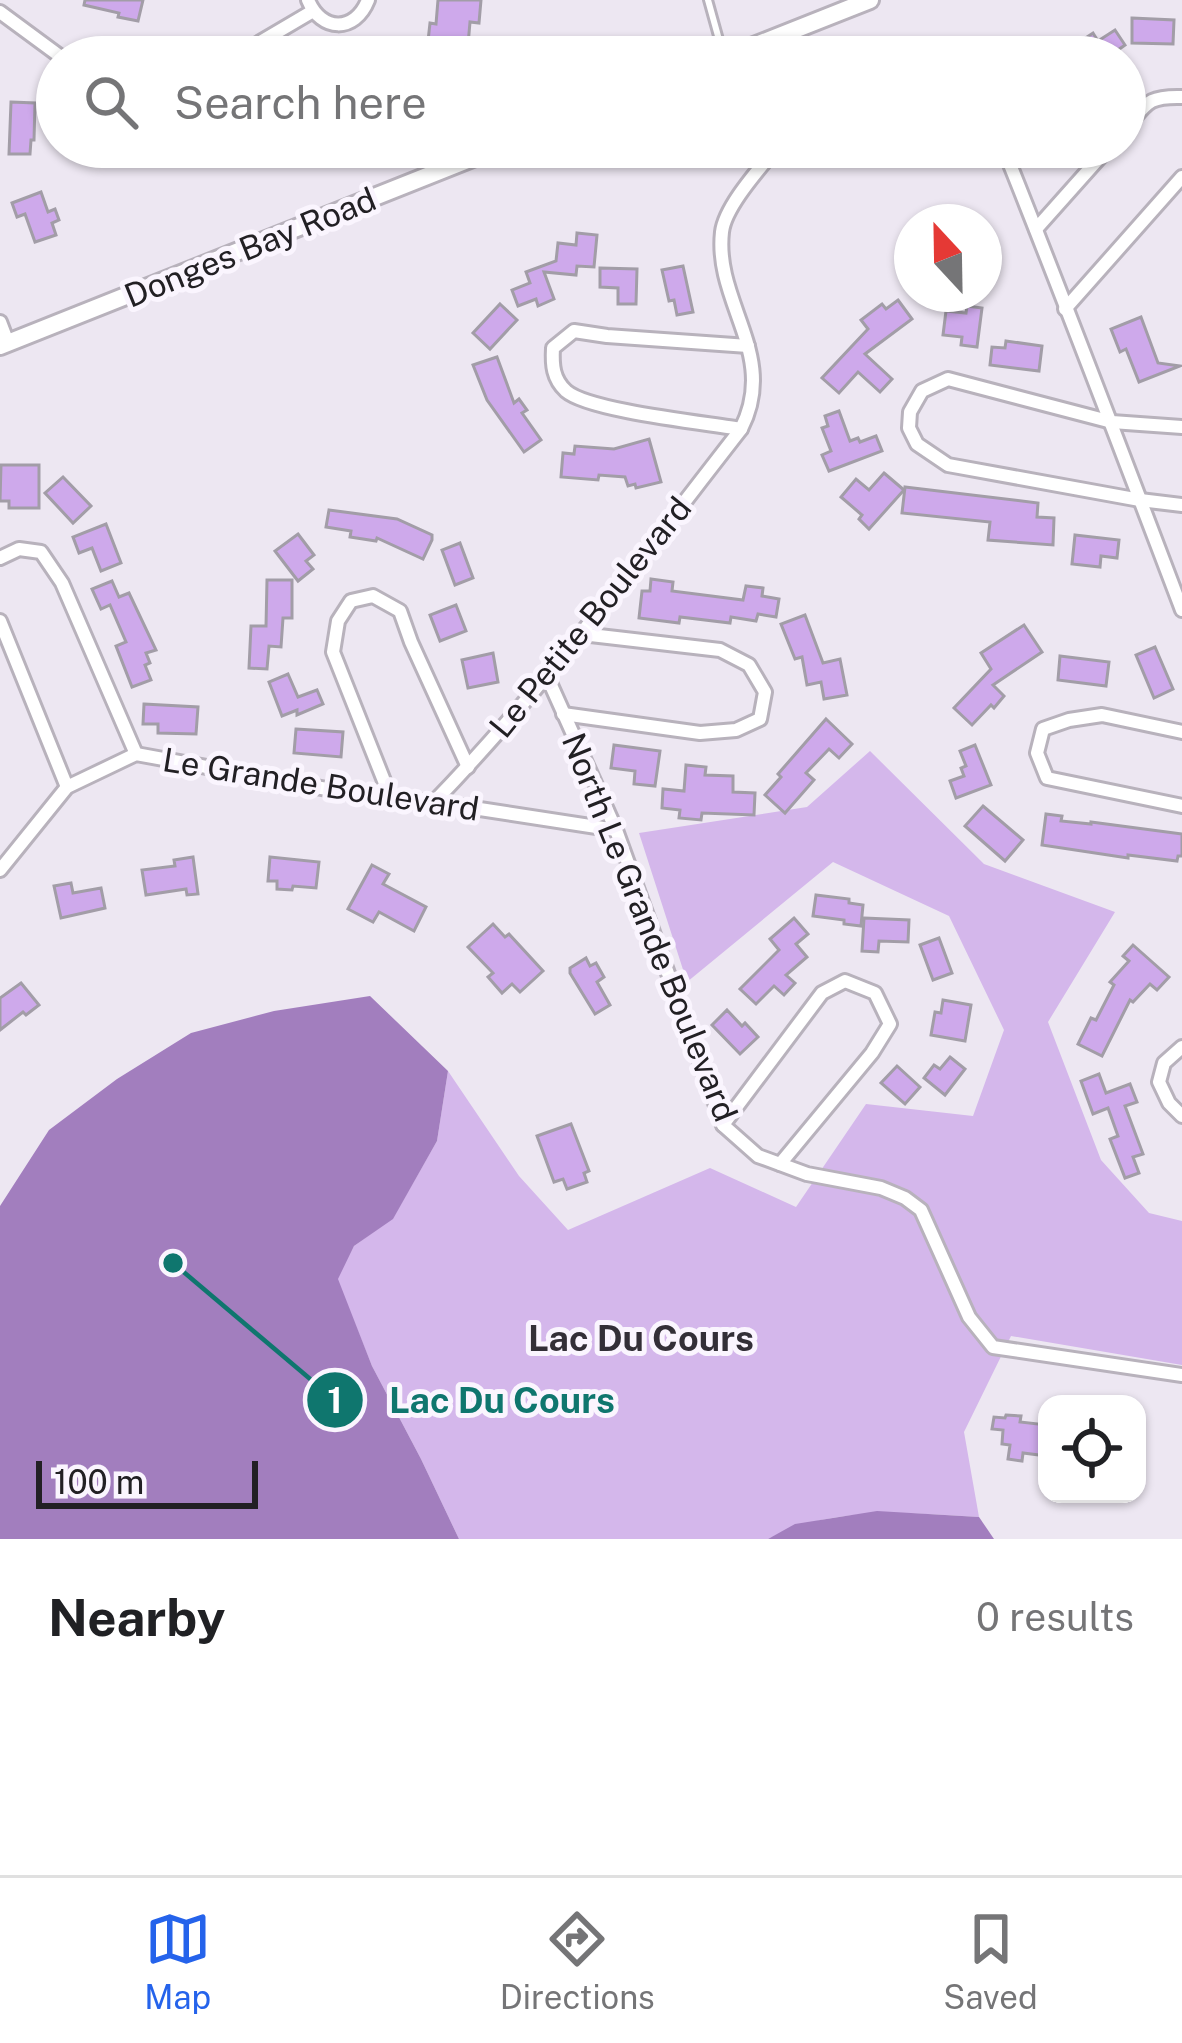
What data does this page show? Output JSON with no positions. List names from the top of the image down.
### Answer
{
  "streets": {
    "street": [
      "Donges Bay Road",
      "Le Petite Boulevard",
      "Le Grande Boulevard",
      "North Le Grande Boulevard"
    ]
  },
  "crossings": [
    ["Le Petite Boulevard", "Le Grande Boulevard"],
    ["Le Petite Boulevard", "North Le Grande Boulevard"],
    ["Le Grande Boulevard", "North Le Grande Boulevard"]
  ],
  "districts": ["Lac Du Cours"],
  "places": ["Lac Du Cours"],
  "scale_bar": "100 m",
  "north": "top",
  "page": {
    "search": "Search here",
    "scale": "100 m",
    "heading": ["Nearby", "0 results"],
    "nav": ["Map", "Directions", "Saved"]
  }
}
